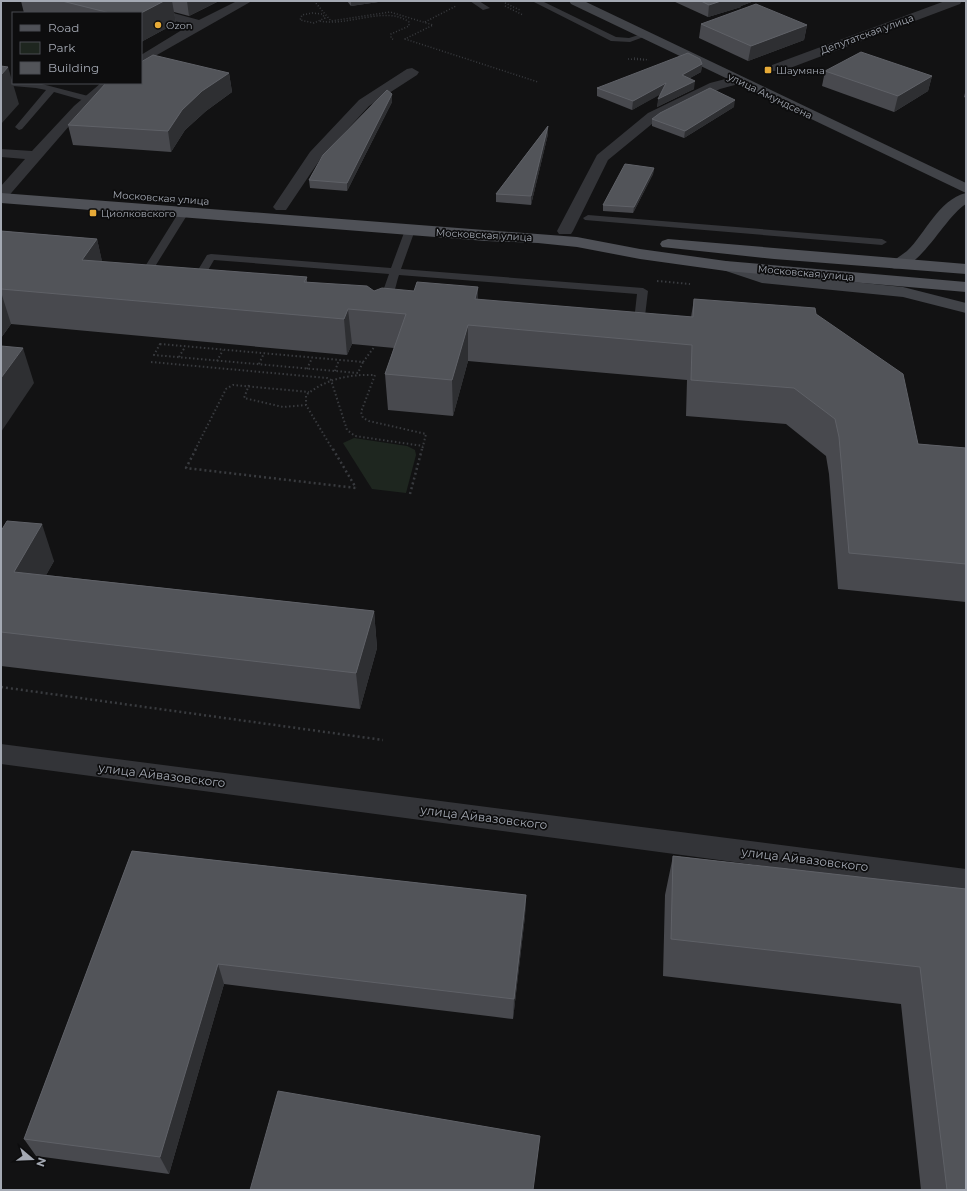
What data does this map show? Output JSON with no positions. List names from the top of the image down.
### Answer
{
  "streets": {
    "main road": ["улица Амундсена", "Московская улица"],
    "street": ["Депутатская улица", "улица Айвазовского"]
  },
  "places": {
    "other": ["Ozon"],
    "transit": ["Шаумяна", "Циолковского"]
  },
  "legend": ["Road", "Park", "Building"],
  "north": "right"
}
